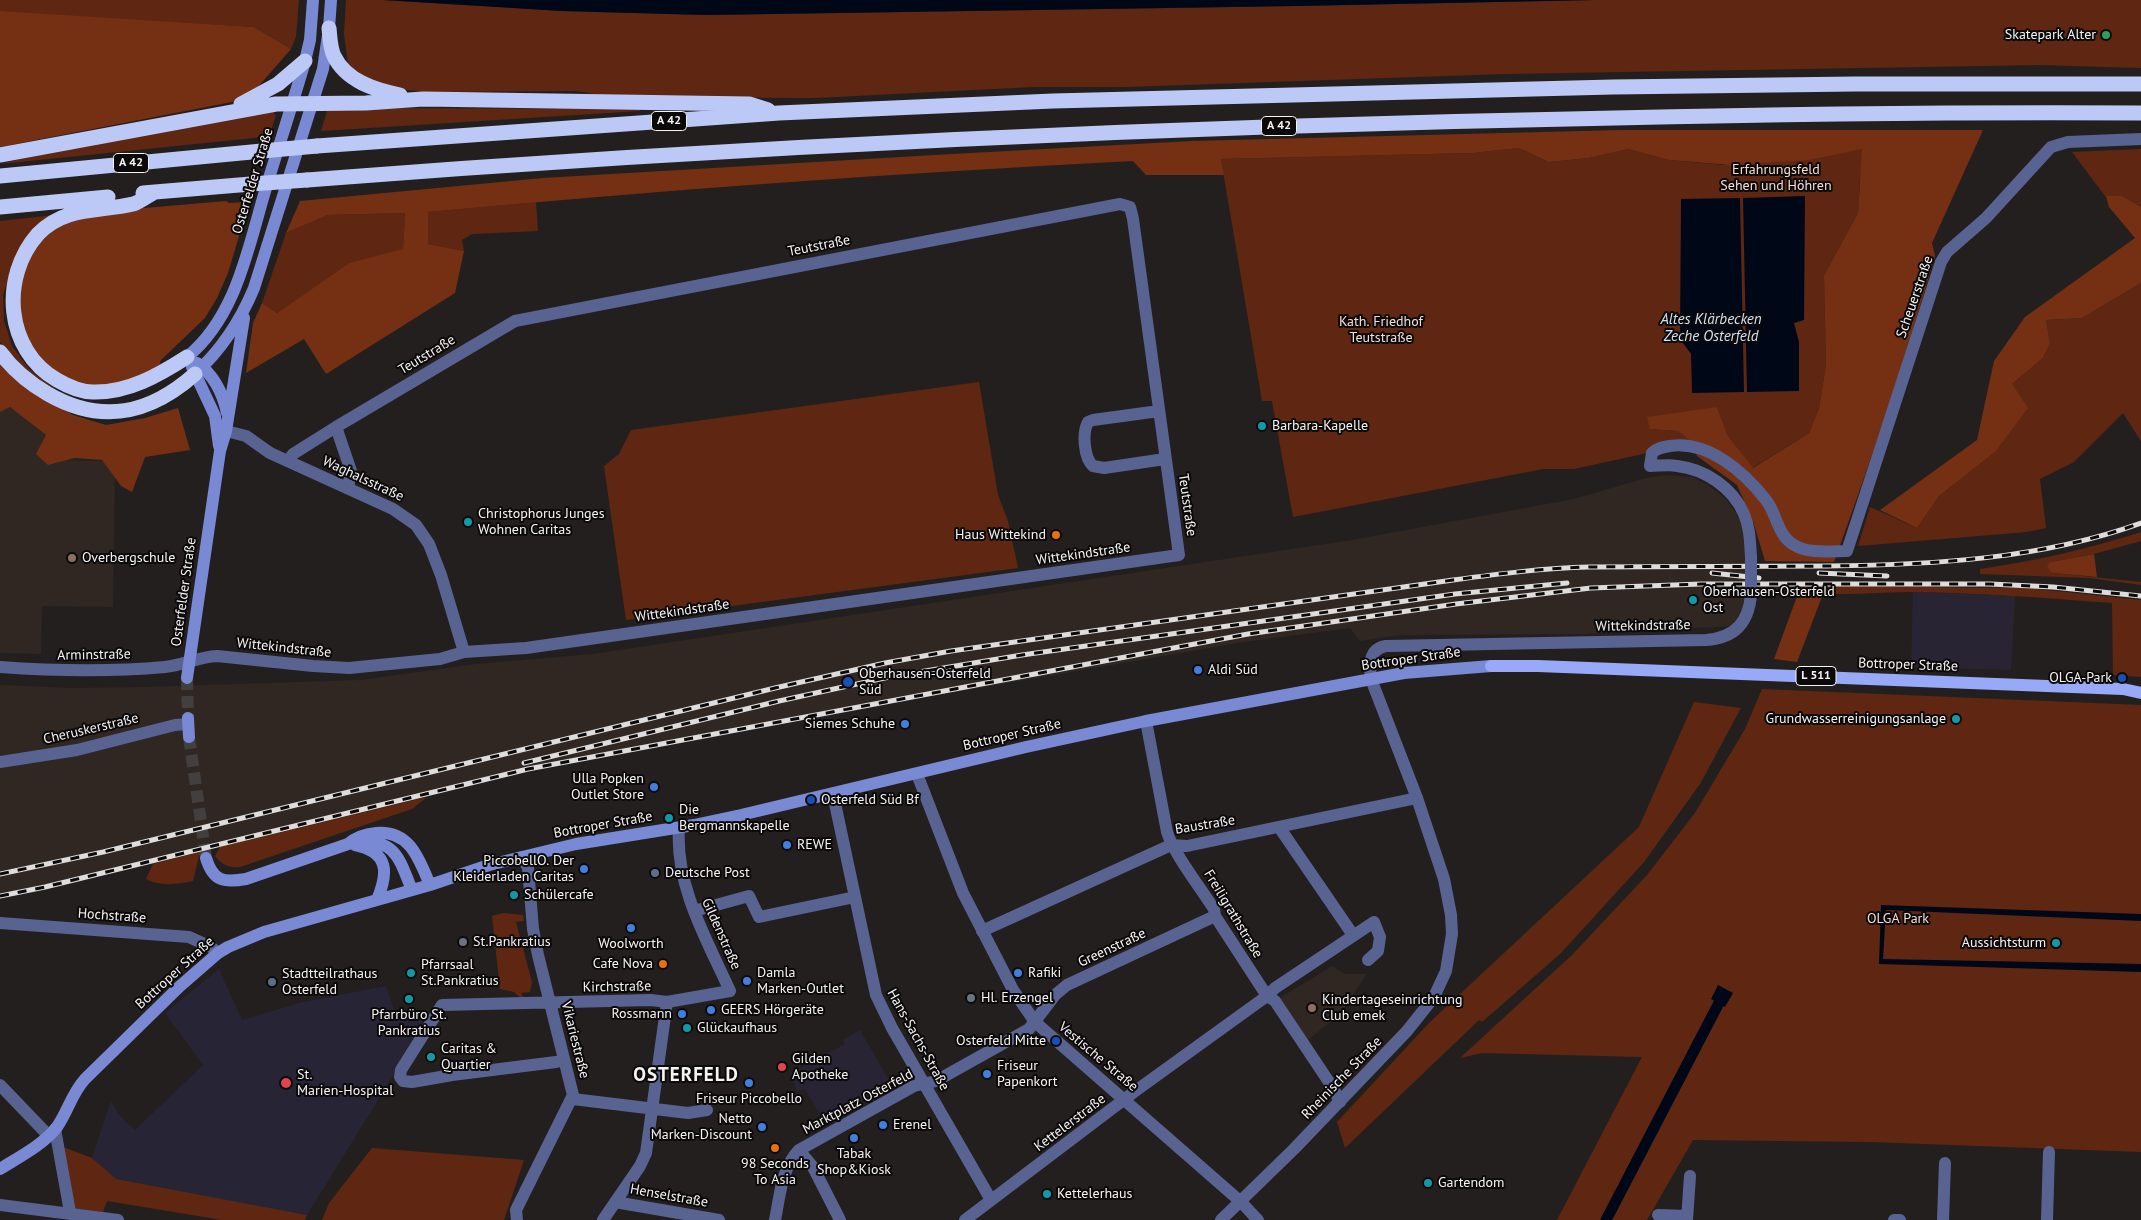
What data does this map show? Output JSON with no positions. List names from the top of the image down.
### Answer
{
  "streets": {
    "highway": ["A 42"],
    "main road": ["Osterfelder Straße", "Bottroper Straße", "L 511"],
    "street": [
      "Teutstraße",
      "Scheuerstraße",
      "Waghalsstraße",
      "Wittekindstraße",
      "Arminstraße",
      "Cheruskerstraße",
      "Baustraße",
      "Freiligrathstraße",
      "Hochstraße",
      "Gildenstraße",
      "Greenstraße",
      "Kirchstraße",
      "Vikariestraße",
      "Hans-Sachs-Straße",
      "Vestische Straße",
      "Rheinische Straße",
      "Marktplatz Osterfeld",
      "Kettelerstraße",
      "Henselstraße"
    ]
  },
  "crossings": [
    ["Osterfelder Straße", "Waghalsstraße"],
    ["Osterfelder Straße", "Wittekindstraße"],
    ["Osterfelder Straße", "Arminstraße"],
    ["Teutstraße", "Waghalsstraße"],
    ["Teutstraße", "Wittekindstraße"],
    ["Scheuerstraße", "Wittekindstraße"],
    ["Waghalsstraße", "Wittekindstraße"],
    ["Wittekindstraße", "Arminstraße"],
    ["Wittekindstraße", "Bottroper Straße"],
    ["Wittekindstraße", "Rheinische Straße"],
    ["Bottroper Straße", "Freiligrathstraße"],
    ["Bottroper Straße", "Hochstraße"],
    ["Bottroper Straße", "Gildenstraße"],
    ["Bottroper Straße", "Vikariestraße"],
    ["Bottroper Straße", "Hans-Sachs-Straße"],
    ["Bottroper Straße", "Vestische Straße"],
    ["Bottroper Straße", "Rheinische Straße"],
    ["Baustraße", "Freiligrathstraße"],
    ["Baustraße", "Vestische Straße"],
    ["Baustraße", "Rheinische Straße"],
    ["Freiligrathstraße", "Greenstraße"],
    ["Freiligrathstraße", "Rheinische Straße"],
    ["Freiligrathstraße", "Kettelerstraße"],
    ["Gildenstraße", "Kirchstraße"],
    ["Greenstraße", "Vestische Straße"],
    ["Greenstraße", "Marktplatz Osterfeld"],
    ["Kirchstraße", "Vikariestraße"],
    ["Hans-Sachs-Straße", "Marktplatz Osterfeld"],
    ["Hans-Sachs-Straße", "Kettelerstraße"],
    ["Vestische Straße", "Rheinische Straße"],
    ["Vestische Straße", "Marktplatz Osterfeld"],
    ["Vestische Straße", "Kettelerstraße"]
  ],
  "districts": ["OSTERFELD"],
  "water": ["Altes Klärbecken Zeche Osterfeld"],
  "parks": ["Erfahrungsfeld Sehen und Höhren", "Kath. Friedhof Teutstraße", "OLGA Park"],
  "places": [
    "Skatepark Alter",
    "Barbara-Kapelle",
    "Christophorus Junges Wohnen Caritas",
    "Haus Wittekind",
    "Overbergschule",
    "Oberhausen-Osterfeld Ost",
    "Aldi Süd",
    "OLGA-Park",
    "Oberhausen-Osterfeld Süd",
    "Grundwasserreinigungsanlage",
    "Siemes Schuhe",
    "Ulla Popken Outlet Store",
    "Osterfeld Süd Bf",
    "Die Bergmannskapelle",
    "REWE",
    "PiccobellO. Der Kleiderladen Caritas",
    "Deutsche Post",
    "Schülercafe",
    "Woolworth",
    "St.Pankratius",
    "Aussichtsturm",
    "Cafe Nova",
    "Pfarrsaal St.Pankratius",
    "Rafiki",
    "Damla Marken-Outlet",
    "Stadtteilrathaus Osterfeld",
    "Hl. Erzengel",
    "Pfarrbüro St. Pankratius",
    "Kindertageseinrichtung Club emek",
    "GEERS Hörgeräte",
    "Rossmann",
    "Glückaufhaus",
    "Osterfeld Mitte",
    "Caritas & Quartier",
    "Gilden Apotheke",
    "Friseur Papenkort",
    "St. Marien-Hospital",
    "Friseur Piccobello",
    "Erenel",
    "Netto Marken-Discount",
    "Tabak Shop&Kiosk",
    "98 Seconds To Asia",
    "Gartendom",
    "Kettelerhaus"
  ]
}
